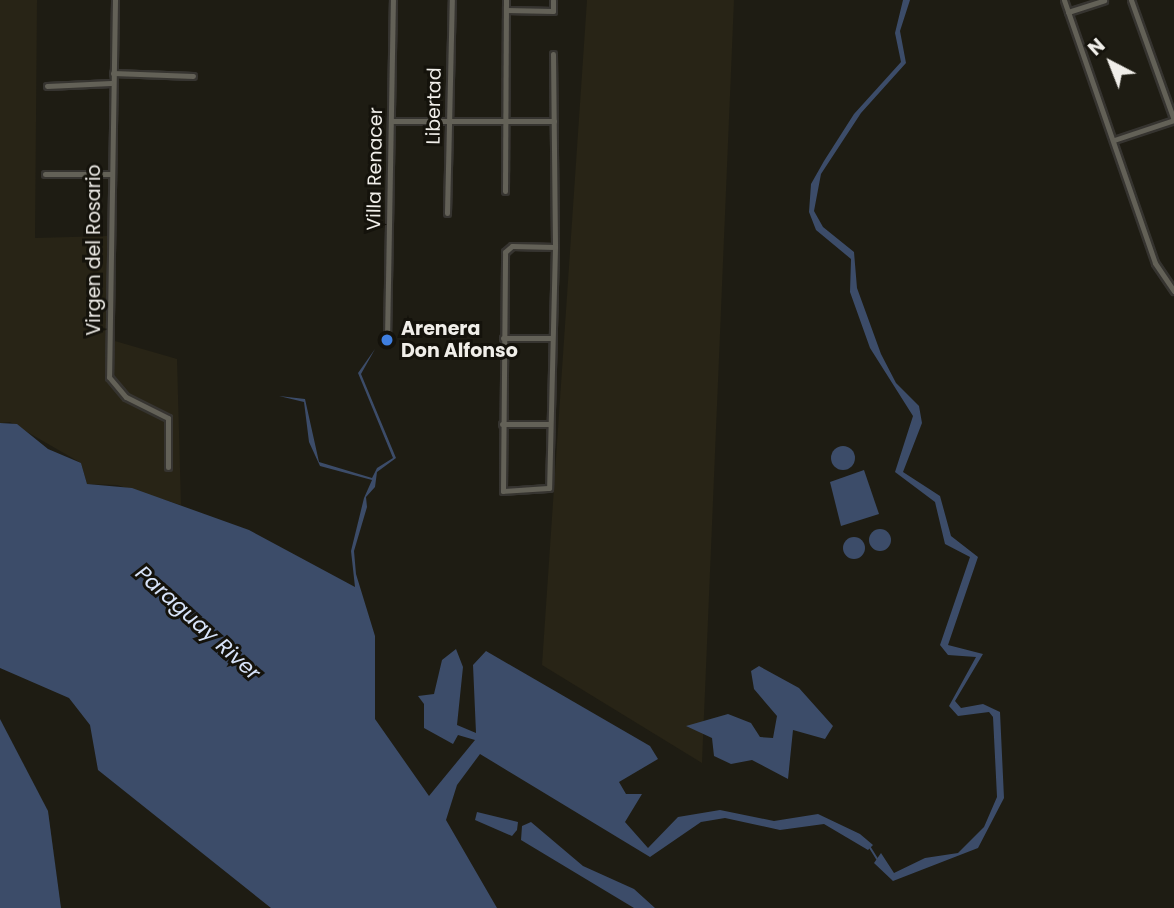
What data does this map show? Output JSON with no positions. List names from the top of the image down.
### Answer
{
  "streets": {
    "street": ["Libertad", "Villa Renacer", "Virgen del Rosario"]
  },
  "water": ["Paraguay River"],
  "places": ["Arenera Don Alfonso"],
  "north": "top left"
}
